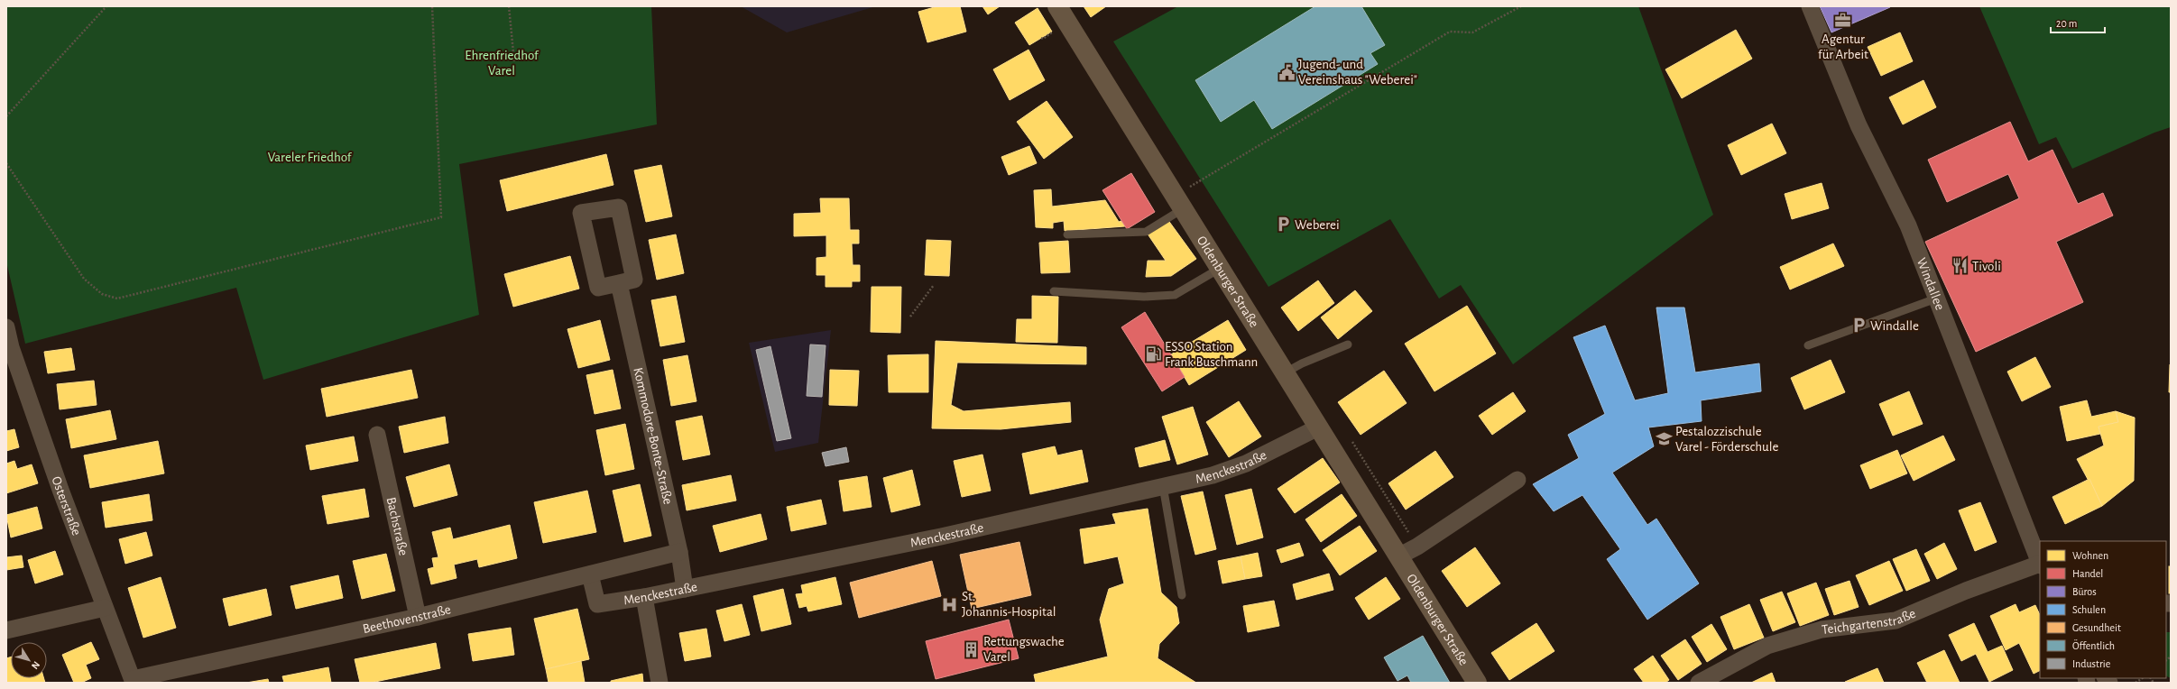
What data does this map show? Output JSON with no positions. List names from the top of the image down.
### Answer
{
  "streets": {
    "main road": ["Oldenburger Straße"],
    "street": [
      "Windallee",
      "Kommodore-Bonte-Straße",
      "Menckestraße",
      "Osterstraße",
      "Bachstraße",
      "Beethovenstraße",
      "Teichgartenstraße"
    ]
  },
  "crossings": [
    ["Oldenburger Straße", "Menckestraße"],
    ["Kommodore-Bonte-Straße", "Menckestraße"],
    ["Kommodore-Bonte-Straße", "Beethovenstraße"],
    ["Menckestraße", "Beethovenstraße"],
    ["Osterstraße", "Beethovenstraße"],
    ["Bachstraße", "Beethovenstraße"]
  ],
  "parks": ["Ehrenfriedhof Varel", "Vareler Friedhof"],
  "places": {
    "office": ["Agentur für Arbeit"],
    "public building": ["Jugend- und Vereinshaus \"Weberei\""],
    "parking": ["Weberei", "Windalle"],
    "restaurant": ["Tivoli"],
    "fuel station": ["ESSO Station Frank Buschmann"],
    "school or university": ["Pestalozzischule Varel - Förderschule"],
    "hospital": ["St. Johannis-Hospital"],
    "building": ["Rettungswache Varel"]
  },
  "legend": [
    "Wohnen",
    "Handel",
    "Büros",
    "Schulen",
    "Gesundheit",
    "Öffentlich",
    "Industrie"
  ],
  "scale_bar": "20 m",
  "north": "bottom right"
}
